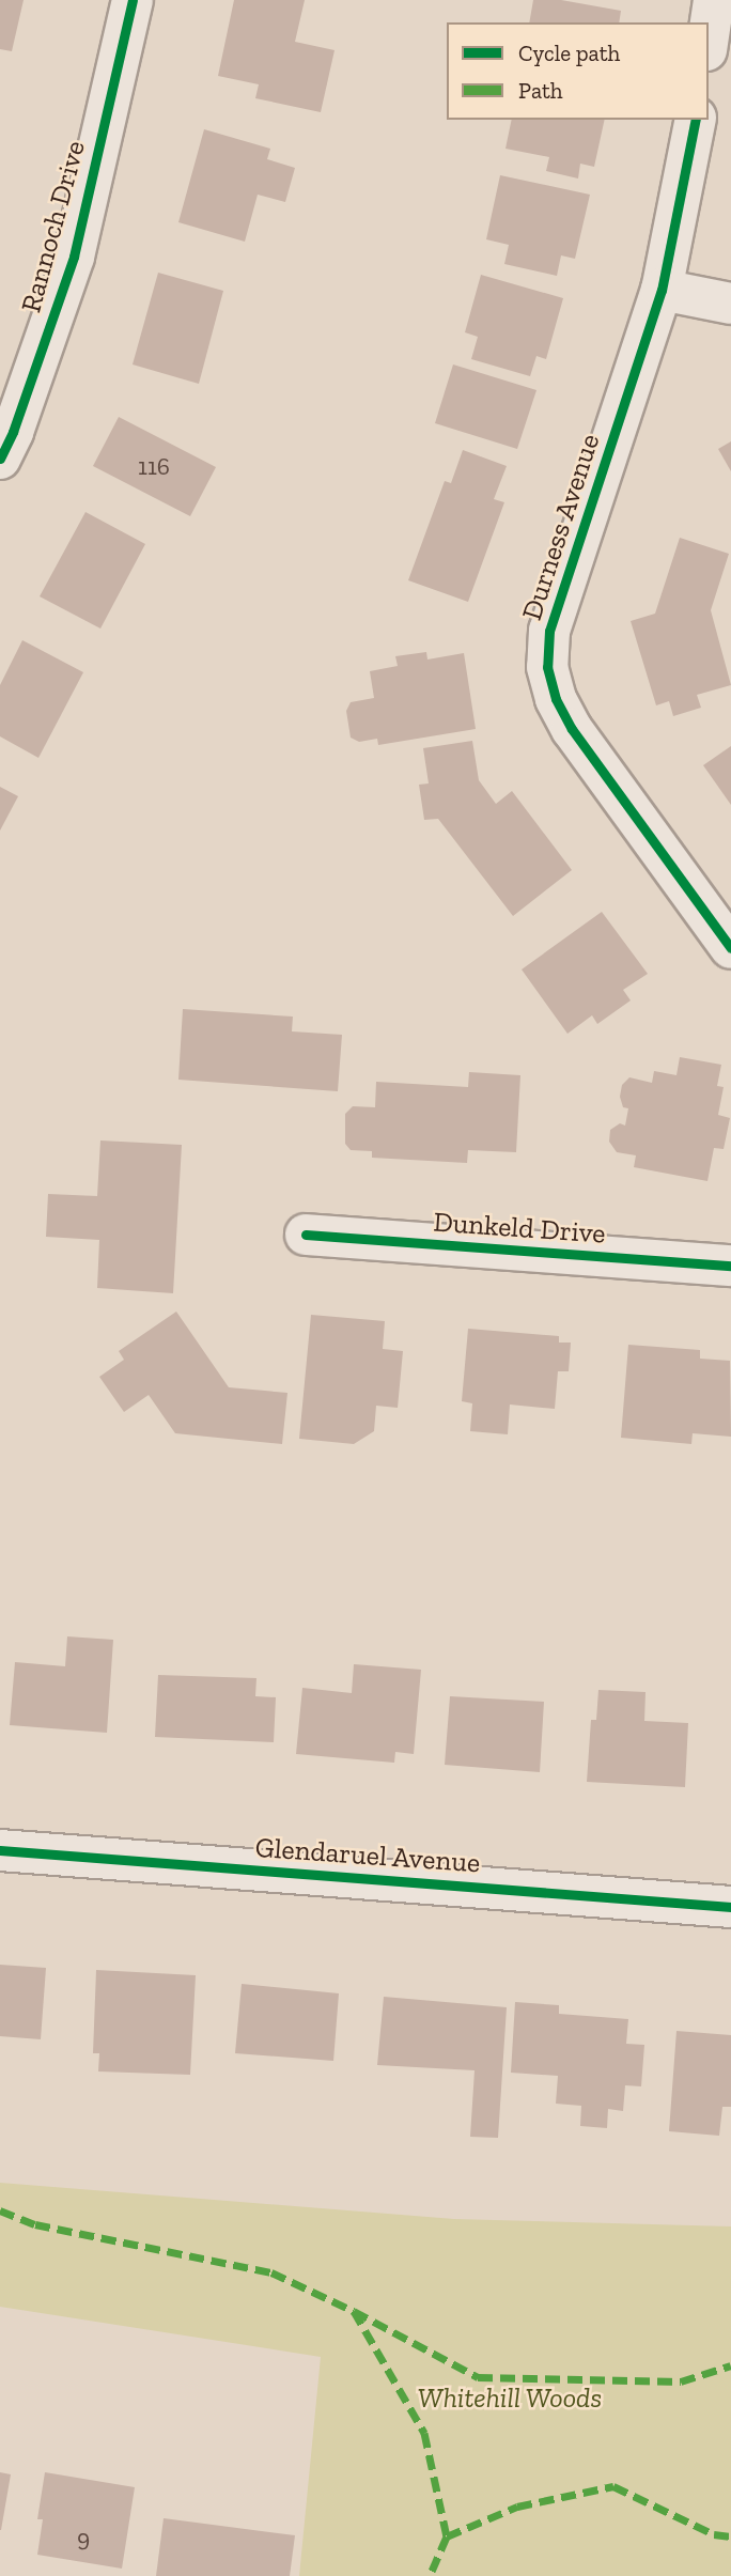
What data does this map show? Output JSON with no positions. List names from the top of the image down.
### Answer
{
  "streets": {
    "street": [
      "Rannoch Drive",
      "Durness Avenue",
      "Dunkeld Drive",
      "Glendaruel Avenue"
    ]
  },
  "parks": ["Whitehill Woods"],
  "house_numbers": ["116", "9"],
  "legend": ["Cycle path", "Path"]
}
